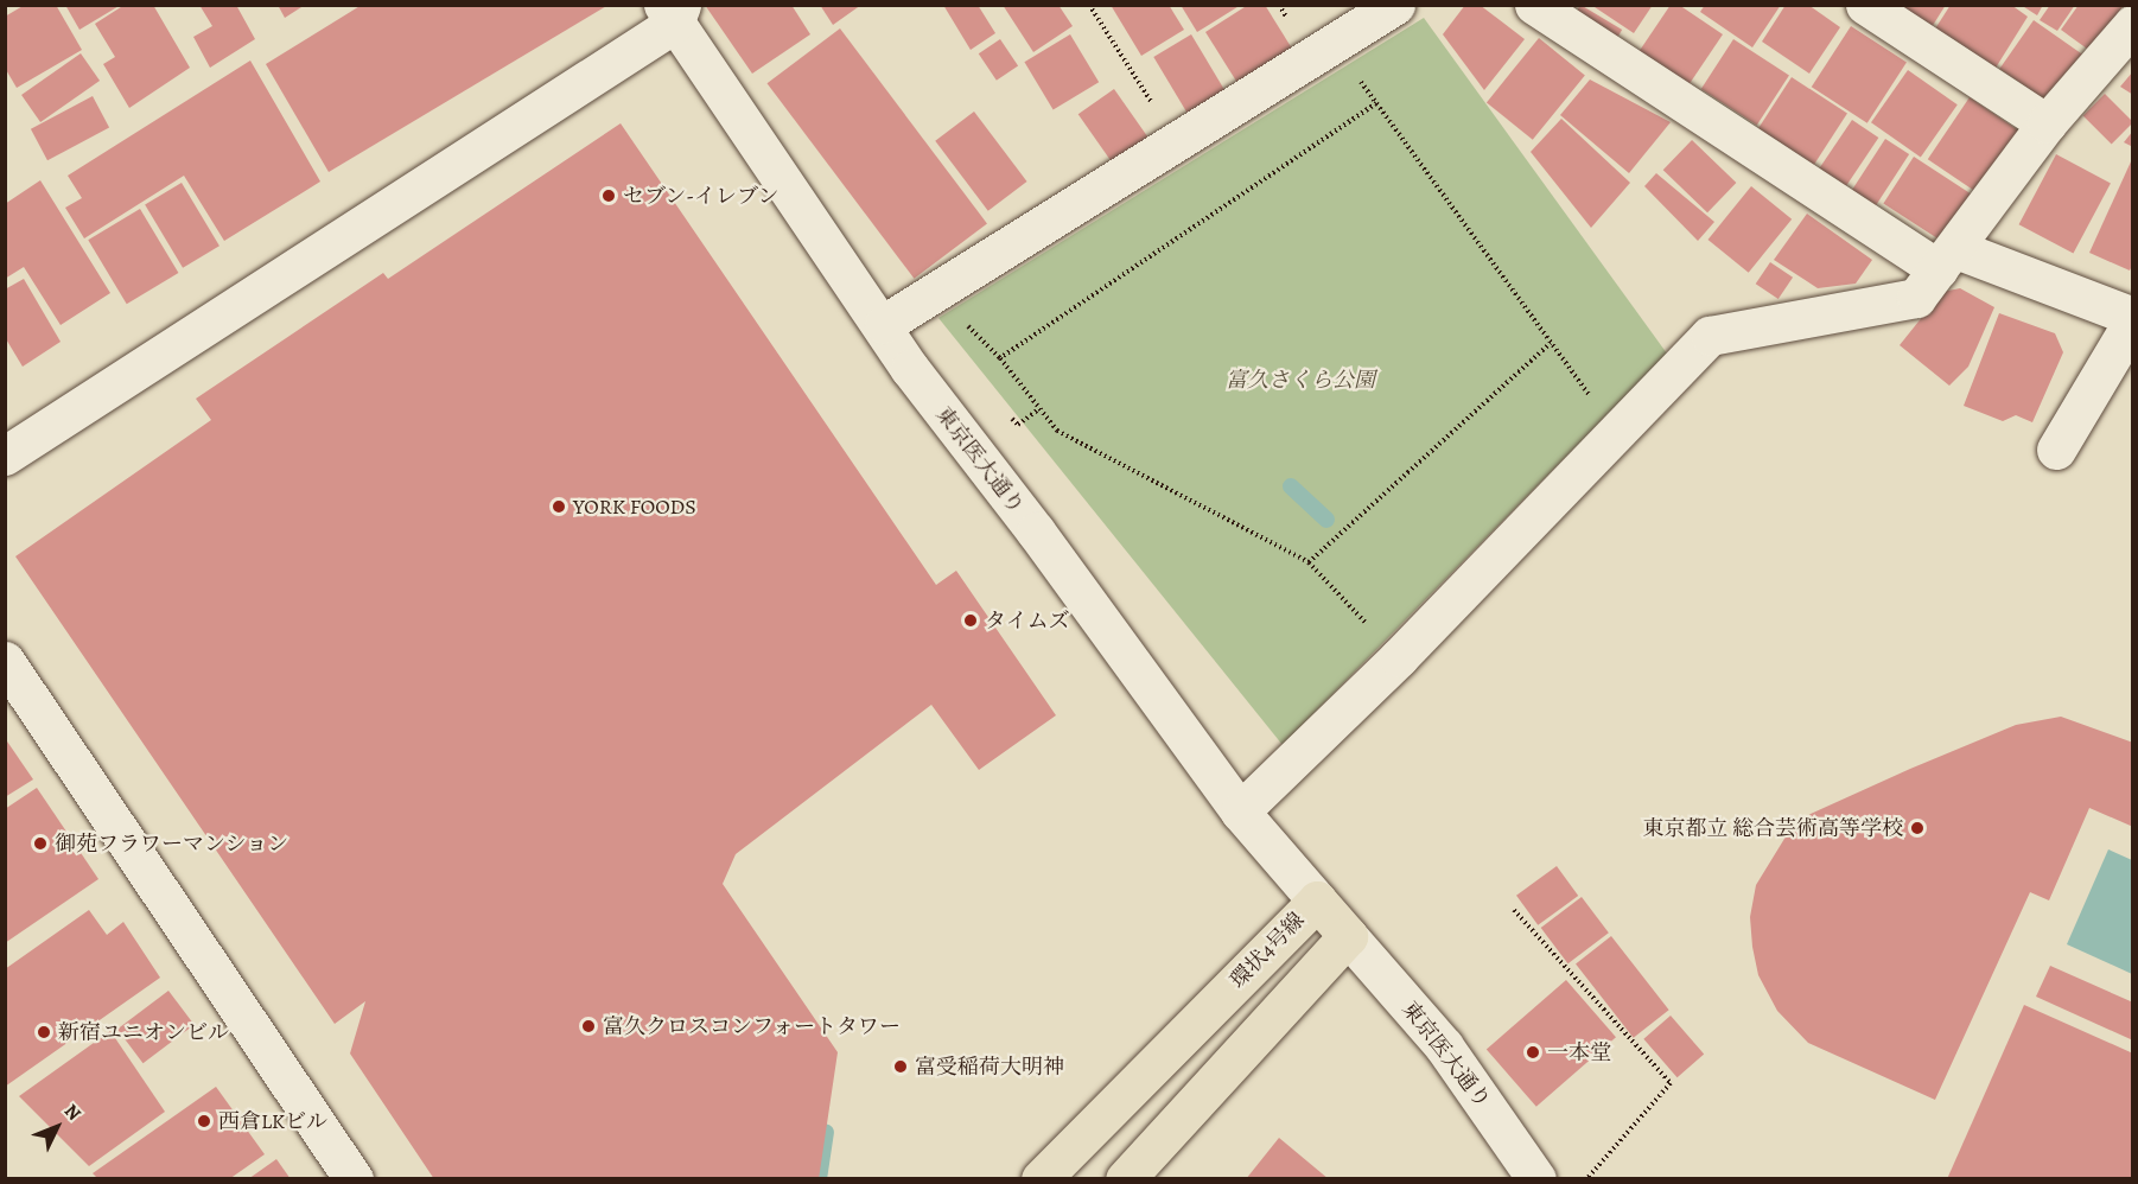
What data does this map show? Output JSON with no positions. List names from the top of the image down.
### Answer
{
  "streets": {
    "main road": ["環状4号線"],
    "street": ["東京医大通り"]
  },
  "crossings": [
    ["東京医大通り", "環状4号線"]
  ],
  "parks": ["富久さくら公園"],
  "places": [
    "セブン-イレブン",
    "YORK FOODS",
    "タイムズ",
    "東京都立 総合芸術高等学校",
    "御苑フラワーマンション",
    "富久クロスコンフォートタワー",
    "新宿ユニオンビル",
    "一本堂",
    "富受稲荷大明神",
    "西倉LKビル"
  ],
  "north": "top right"
}
